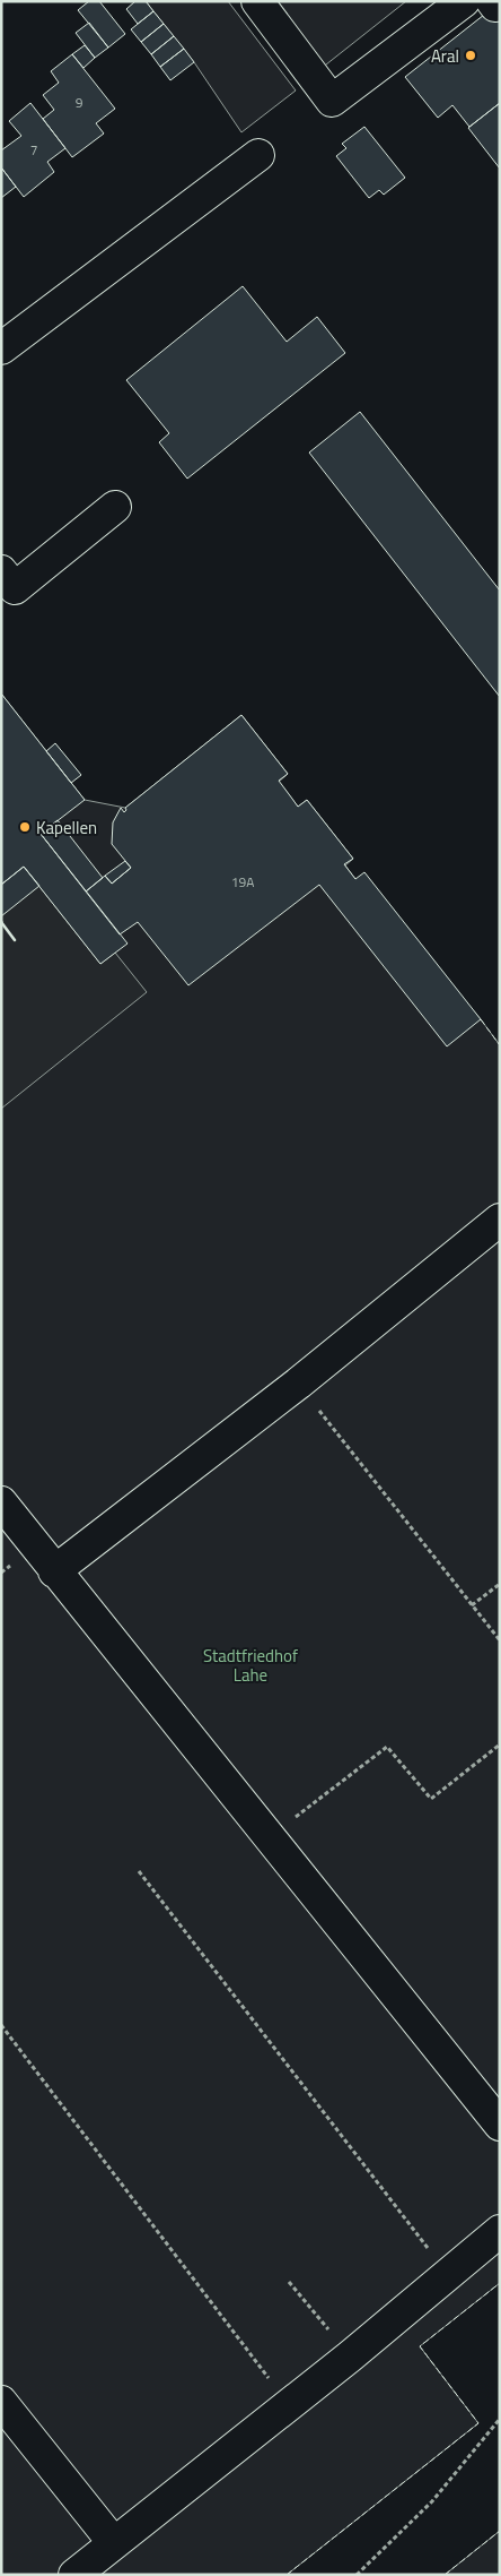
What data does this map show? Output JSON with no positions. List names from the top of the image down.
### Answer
{
  "parks": ["Stadtfriedhof Lahe"],
  "places": ["Aral", "Kapellen"],
  "house_numbers": ["9", "7", "19A"]
}
